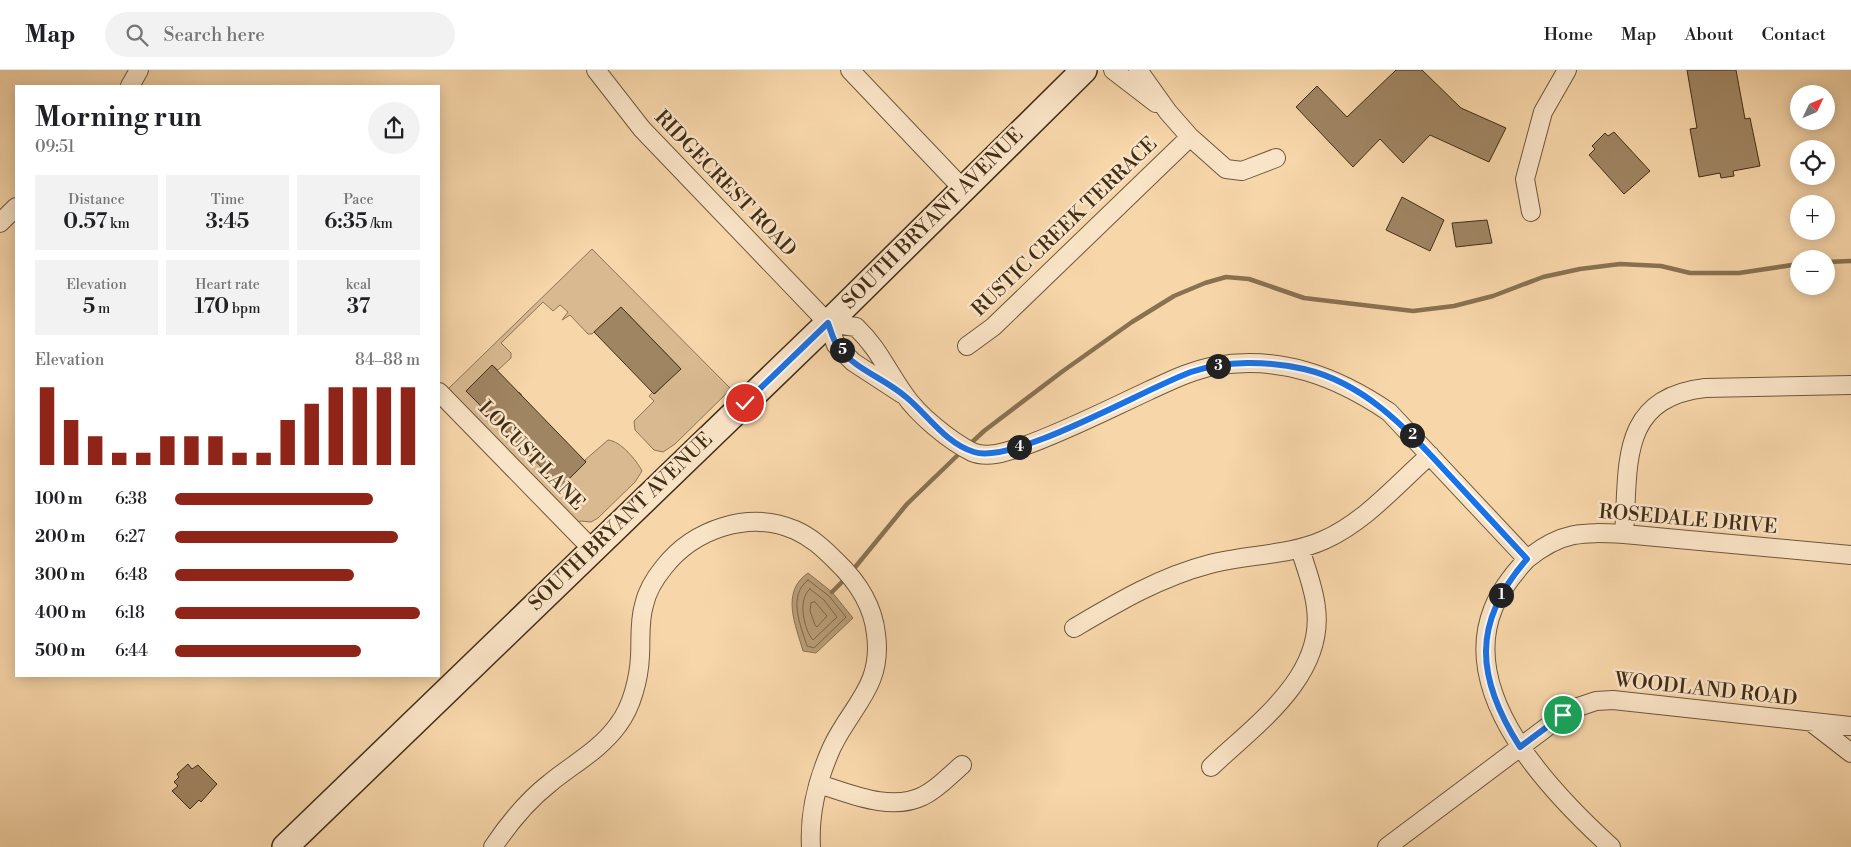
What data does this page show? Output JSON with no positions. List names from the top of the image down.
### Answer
{
  "streets": {
    "street": [
      "RIDGECREST ROAD",
      "SOUTH BRYANT AVENUE",
      "RUSTIC CREEK TERRACE",
      "LOCUST LANE",
      "ROSEDALE DRIVE",
      "WOODLAND ROAD"
    ]
  },
  "crossings": [
    ["RIDGECREST ROAD", "SOUTH BRYANT AVENUE"],
    ["RIDGECREST ROAD", "ROSEDALE DRIVE"],
    ["SOUTH BRYANT AVENUE", "LOCUST LANE"]
  ],
  "north": "top right",
  "page": {
    "header": "Map",
    "search": "Search here",
    "nav": [
      "Home",
      "Map",
      "About",
      "Contact"
    ],
    "map_buttons": ["+", "−"],
    "heading": ["Morning run", "09:51"],
    "stats": [
      ["Distance", "0.57 km"],
      ["Time", "3:45"],
      ["Pace", "6:35 /km"],
      ["Elevation", "5 m"],
      ["Heart rate", "170 bpm"],
      ["kcal", "37"]
    ],
    "pins": [
      "5",
      "3",
      "2",
      "4",
      "1"
    ],
    "chart": ["Elevation", "84–88 m"],
    "list": [
      {
        "name": "100 m",
        "note": "6:38"
      },
      {
        "name": "200 m",
        "note": "6:27"
      },
      {
        "name": "300 m",
        "note": "6:48"
      },
      {
        "name": "400 m",
        "note": "6:18"
      },
      {
        "name": "500 m",
        "note": "6:44"
      }
    ]
  }
}
